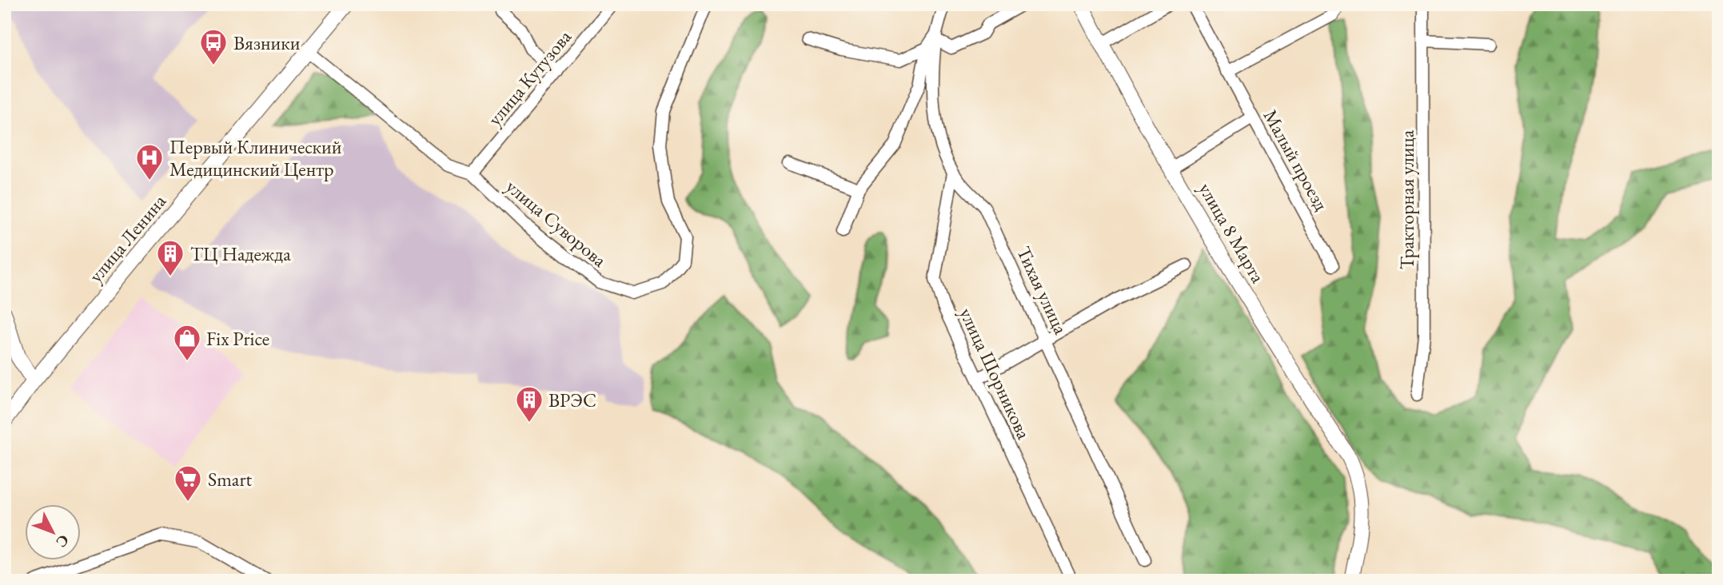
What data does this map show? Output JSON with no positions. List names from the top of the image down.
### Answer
{
  "streets": {
    "main road": ["улица 8 Марта", "улица Ленина"],
    "street": [
      "улица Кутузова",
      "Малый проезд",
      "Тракторная улица",
      "улица Суворова",
      "Тихая улица",
      "улица Шорникова"
    ]
  },
  "crossings": [
    ["улица Кутузова", "улица Суворова"],
    ["улица Суворова", "улица Ленина"],
    ["Тихая улица", "улица Шорникова"]
  ],
  "places": {
    "bus stop": ["Вязники"],
    "hospital": ["Первый Клинический Медицинский Центр"],
    "building": ["ТЦ Надежда", "ВРЭС"],
    "shop": ["Fix Price"],
    "supermarket": ["Smart"]
  },
  "north": "bottom right"
}
